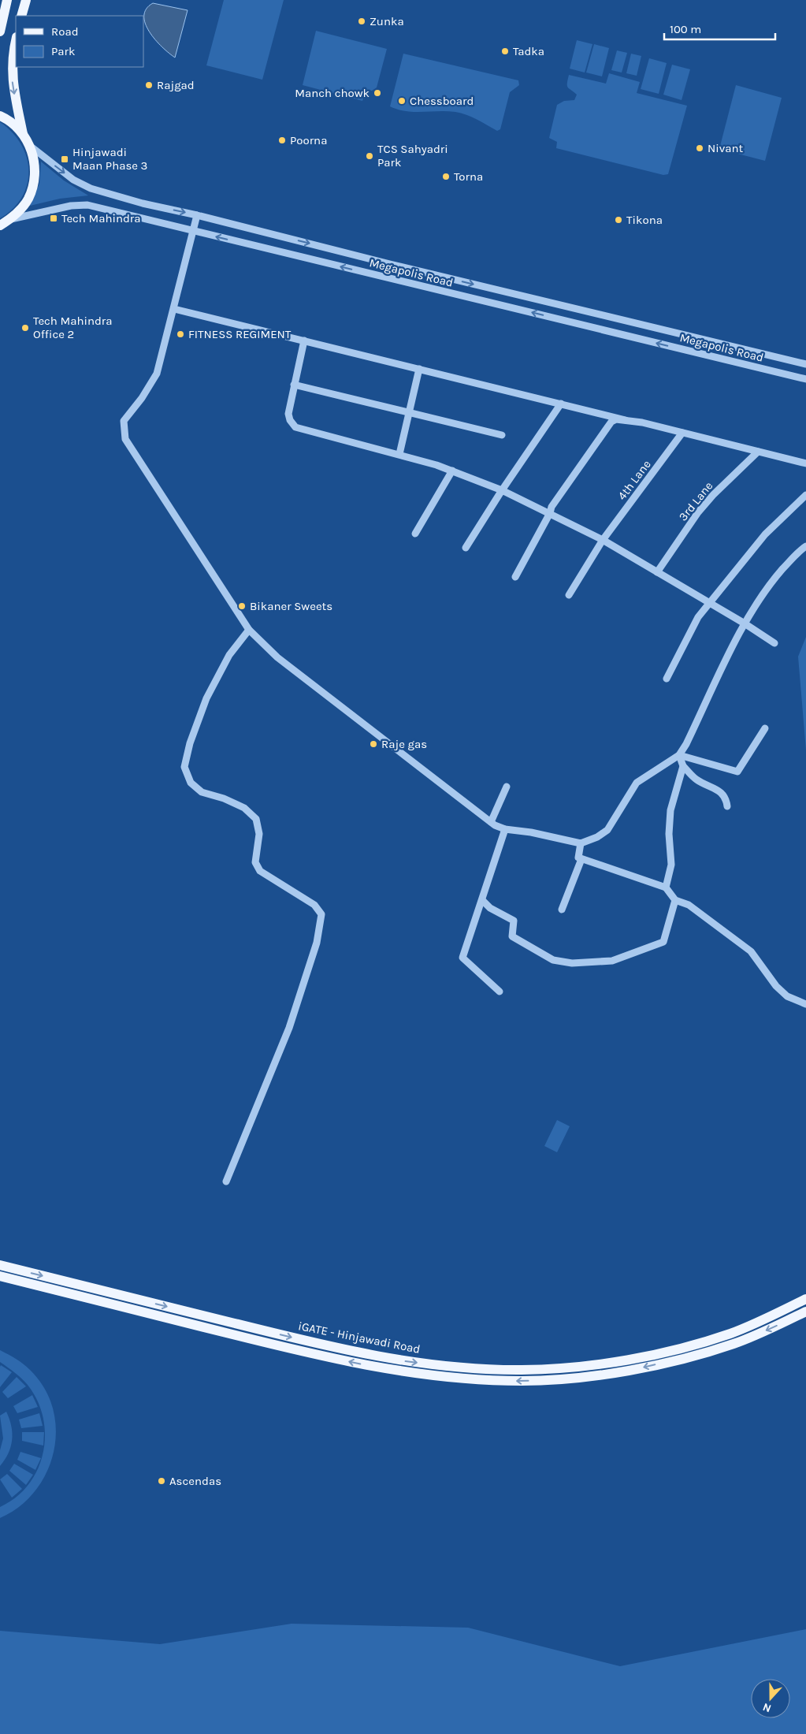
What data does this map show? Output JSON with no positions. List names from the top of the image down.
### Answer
{
  "streets": {
    "main road": ["iGATE - Hinjawadi Road"],
    "street": ["Megapolis Road", "4th Lane", "3rd Lane"]
  },
  "places": {
    "other": [
      "Zunka",
      "Tadka",
      "Rajgad",
      "Manch chowk",
      "Chessboard",
      "Poorna",
      "Nivant",
      "TCS Sahyadri Park",
      "Torna",
      "Tikona",
      "Tech Mahindra Office 2",
      "FITNESS REGIMENT",
      "Bikaner Sweets",
      "Raje gas",
      "Ascendas"
    ],
    "transit": ["Hinjawadi Maan Phase 3", "Tech Mahindra"]
  },
  "legend": ["Road", "Park"],
  "scale_bar": "100 m",
  "north": "bottom"
}
